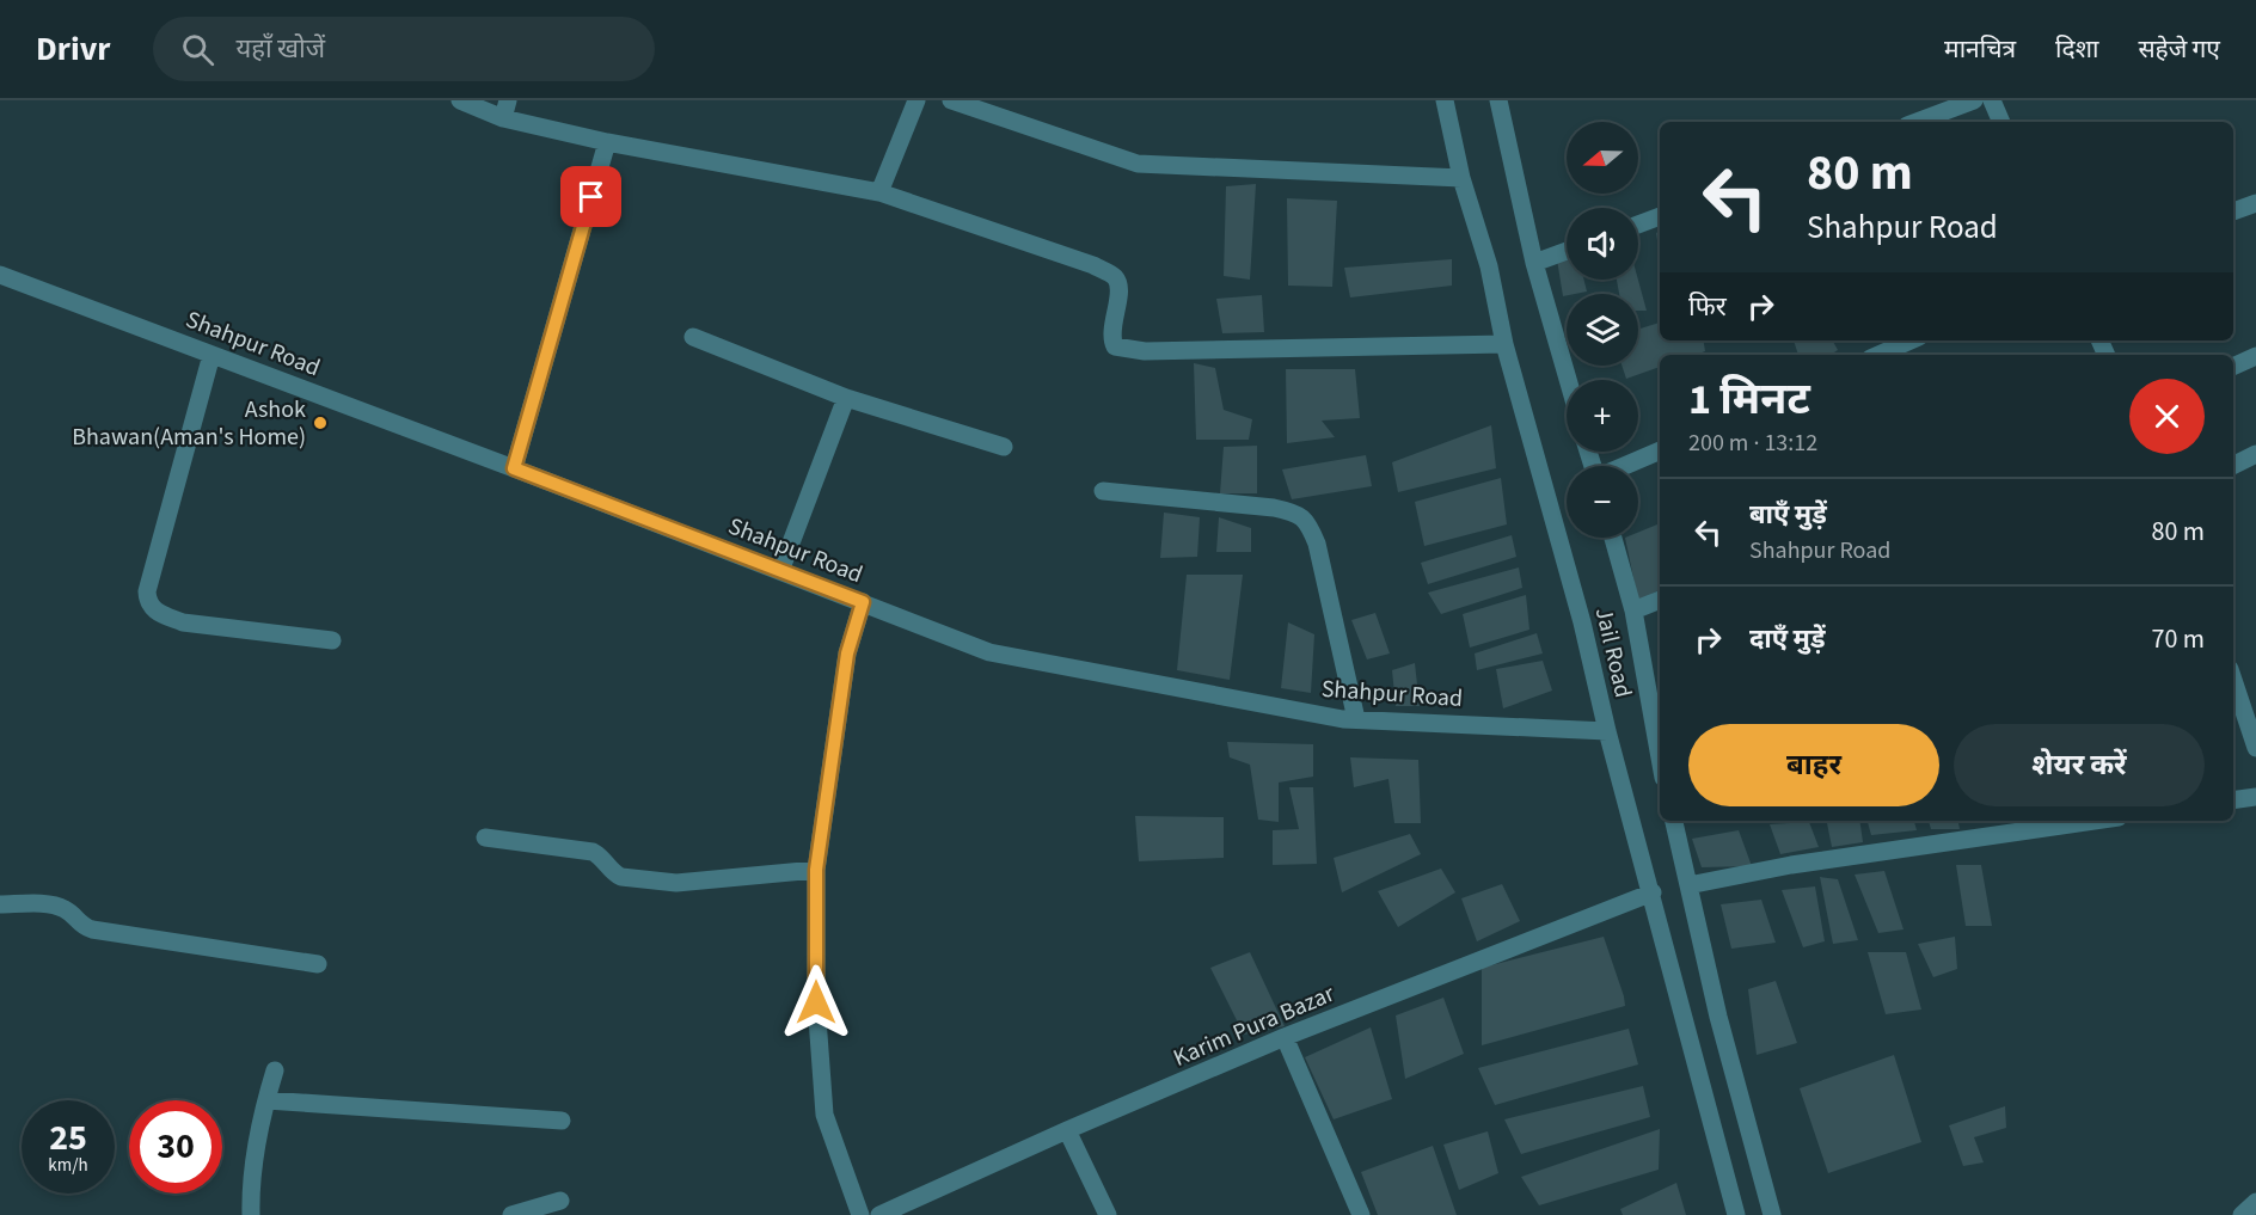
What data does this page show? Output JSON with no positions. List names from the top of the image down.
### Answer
{
  "streets": {
    "street": ["Shahpur Road", "Jail Road", "Karim Pura Bazar"]
  },
  "crossings": [
    ["Shahpur Road", "Jail Road"],
    ["Jail Road", "Karim Pura Bazar"]
  ],
  "places": ["Ashok Bhawan(Aman's Home)"],
  "north": "left",
  "page": {
    "header": "Drivr",
    "search": "यहाँ खोजें",
    "nav": ["मानचित्र", "दिशा", "सहेजे गए"],
    "map_buttons": ["+", "−"],
    "turn": ["80 m", "Shahpur Road"],
    "then": "फिर",
    "heading": ["1 मिनट", "200 m · 13:12"],
    "list": [
      {
        "name": "बाएँ मुड़ें",
        "note": "Shahpur Road",
        "value": "80 m"
      },
      {
        "name": "दाएँ मुड़ें",
        "value": "70 m"
      }
    ],
    "buttons": ["बाहर", "शेयर करें"],
    "speed": "25 km/h",
    "limit": "30"
  }
}
